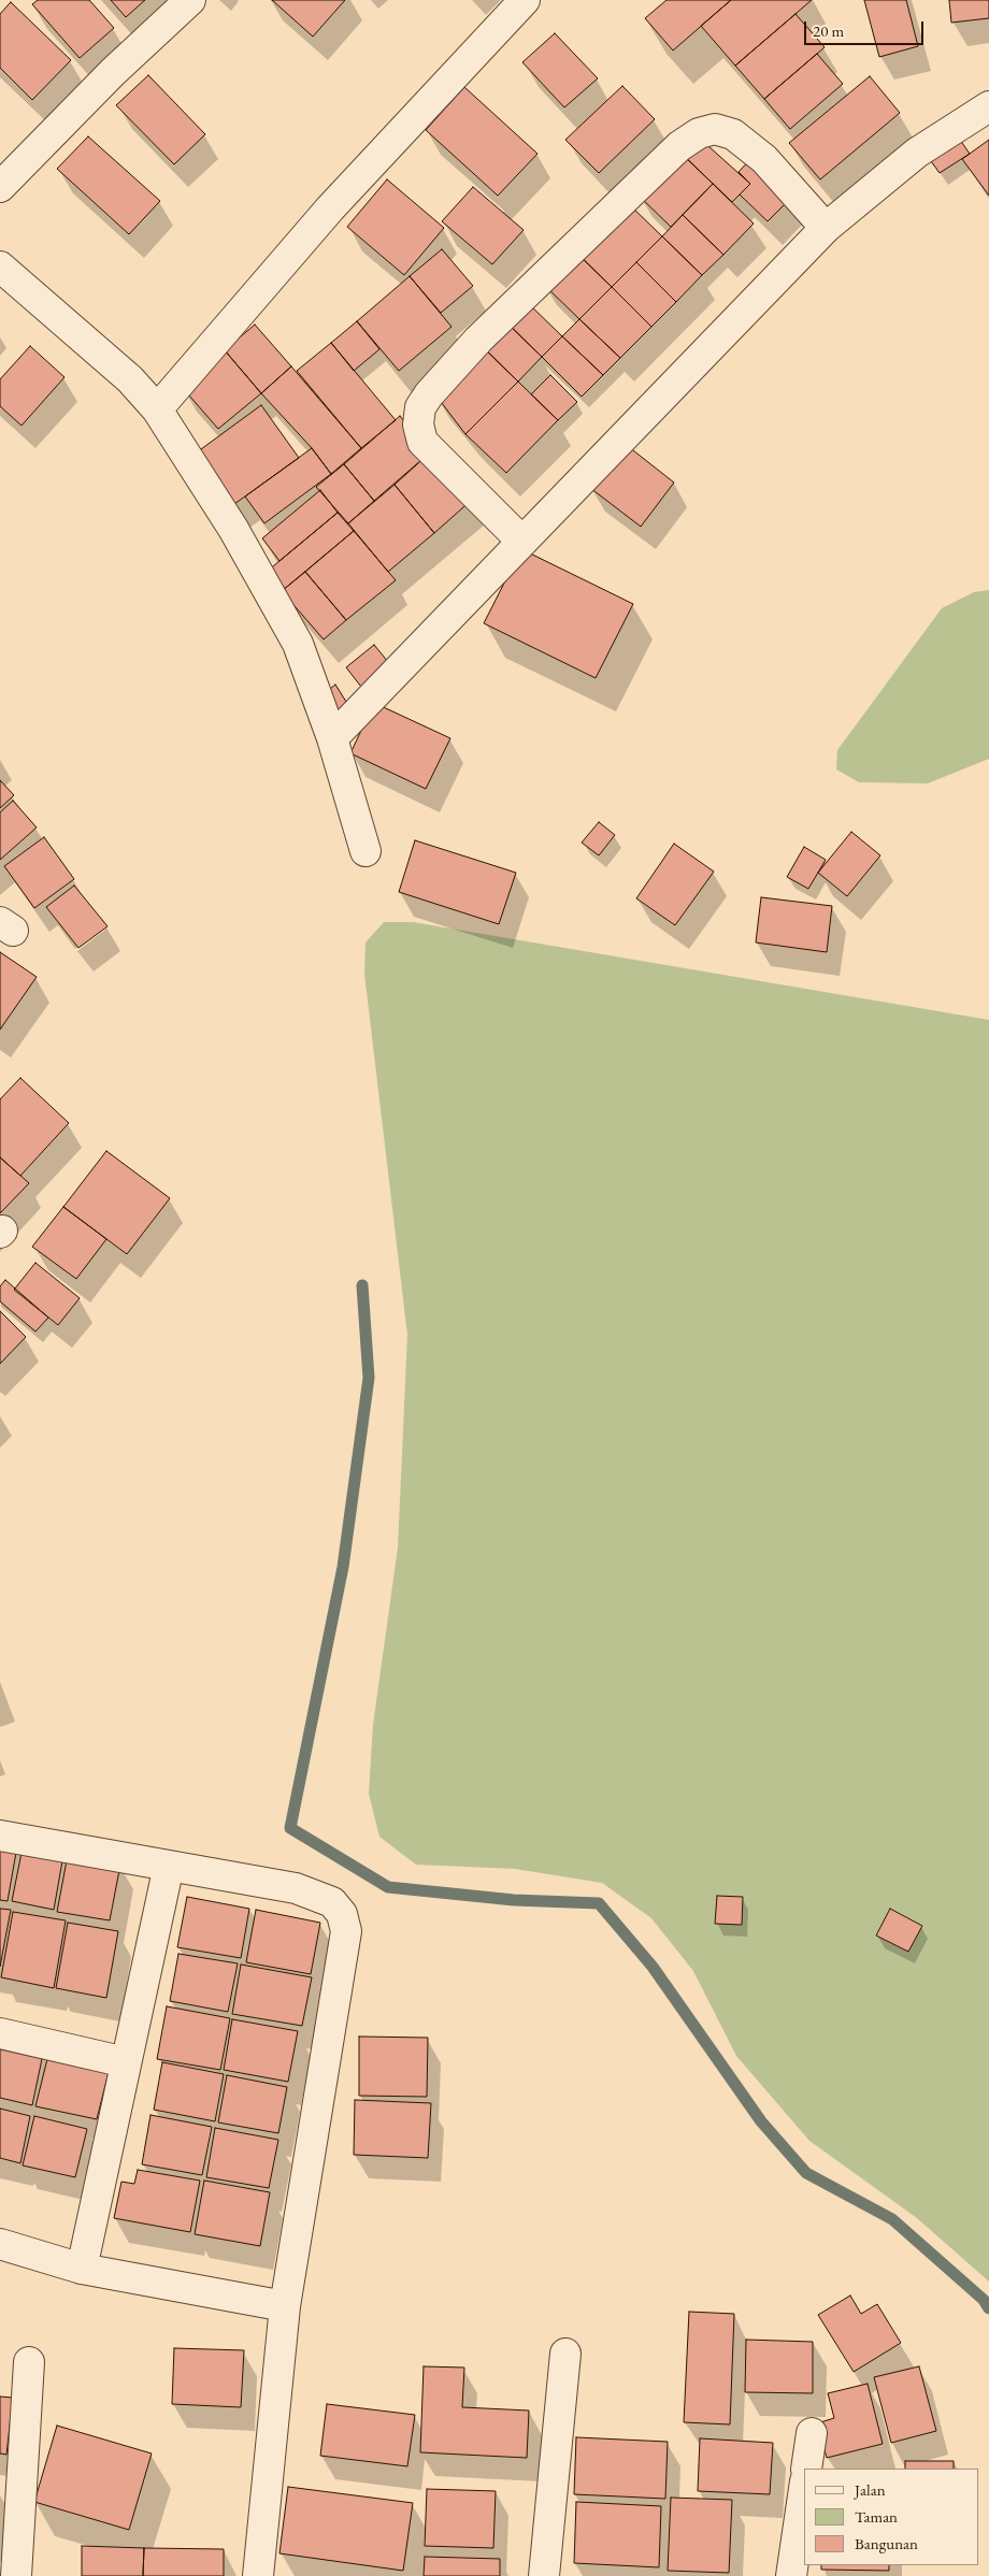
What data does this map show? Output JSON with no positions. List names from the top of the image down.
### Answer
{
  "legend": ["Jalan", "Taman", "Bangunan"],
  "scale_bar": "20 m"
}
